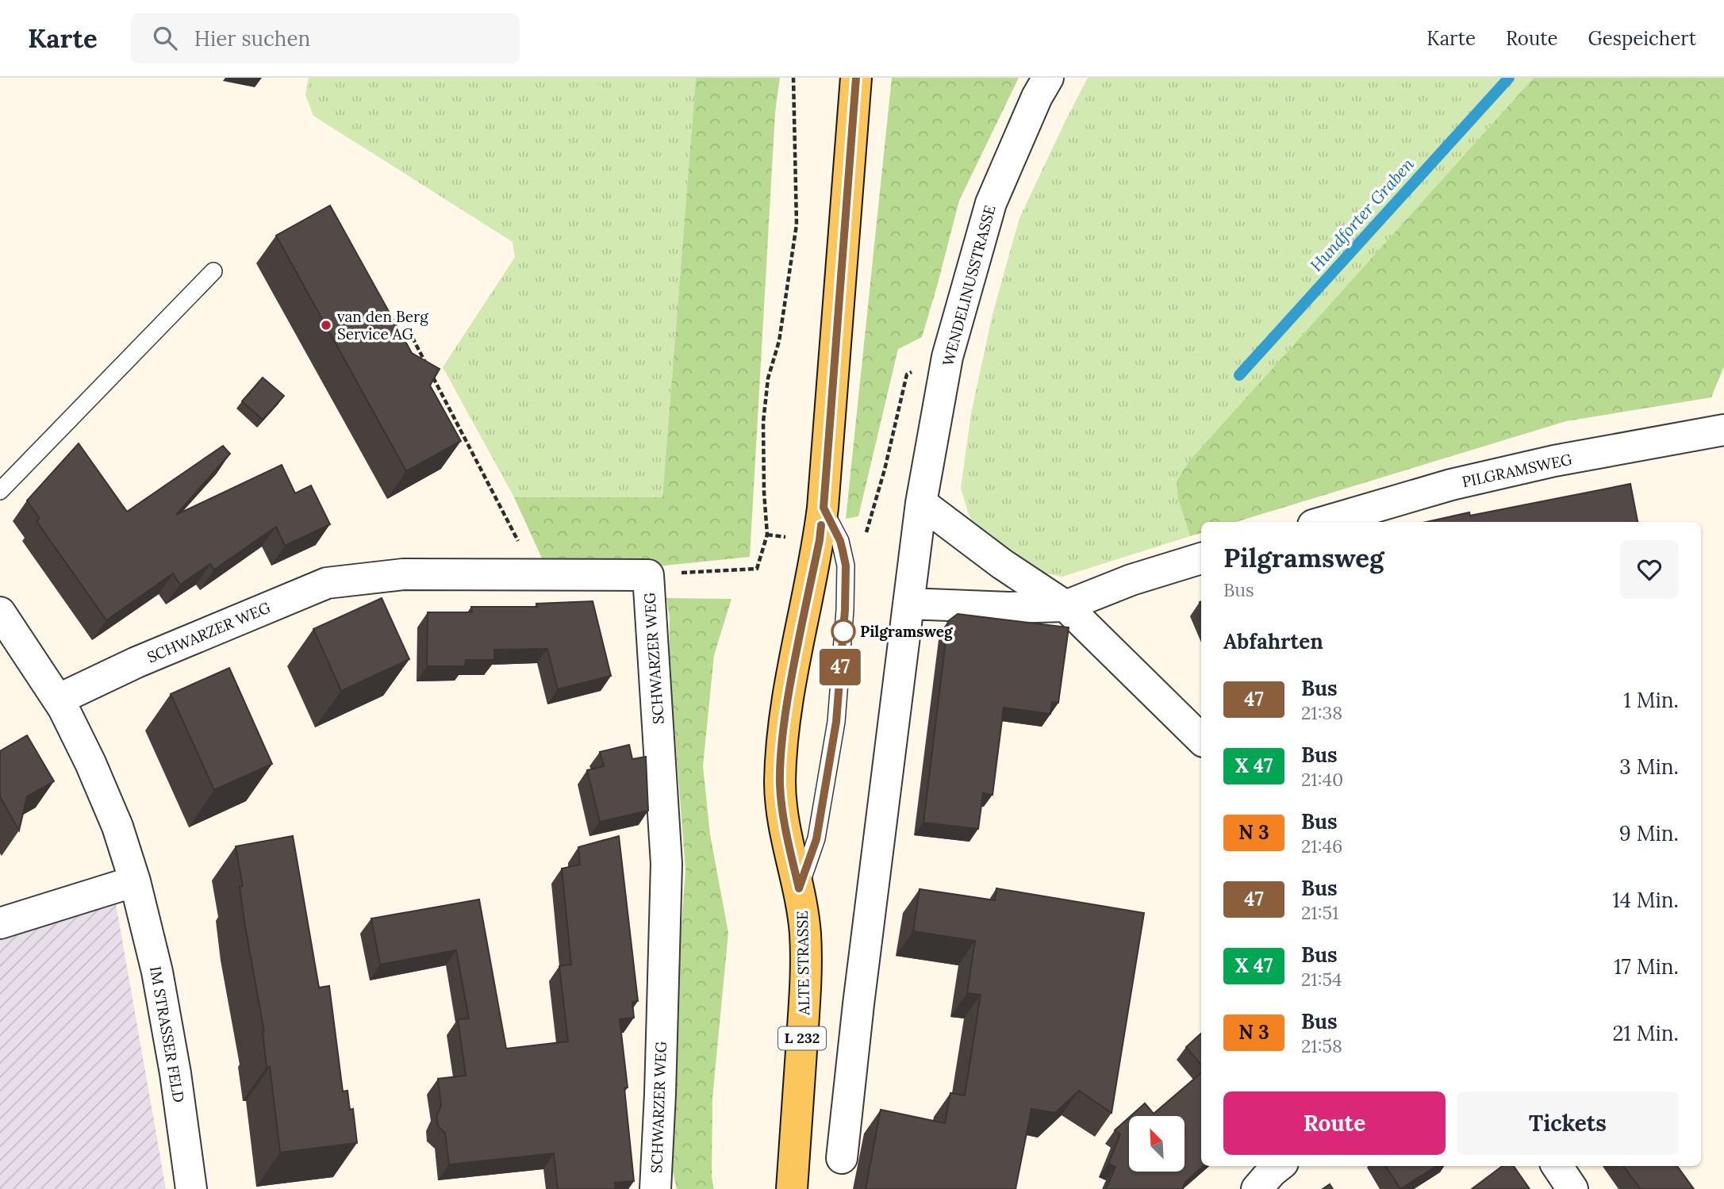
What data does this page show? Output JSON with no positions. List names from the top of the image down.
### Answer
{
  "streets": {
    "main road": ["ALTE STRASSE", "L 232"],
    "street": [
      "WENDELINUSSTRASSE",
      "PILGRAMSWEG",
      "SCHWARZER WEG",
      "IM STRASSER FELD"
    ]
  },
  "crossings": [
    ["SCHWARZER WEG", "IM STRASSER FELD"]
  ],
  "water": ["Hundforter Graben"],
  "places": ["van den Berg Service AG", "Pilgramsweg"],
  "lines": ["bus line 47"],
  "north": "top left",
  "page": {
    "header": "Karte",
    "search": "Hier suchen",
    "nav": ["Karte", "Route", "Gespeichert"],
    "on_map": "47",
    "heading": [
      ["Pilgramsweg", "Bus"],
      "Abfahrten"
    ],
    "list": [
      {
        "mark": "47",
        "name": "Bus",
        "note": "21:38",
        "value": "1 Min."
      },
      {
        "mark": "X 47",
        "name": "Bus",
        "note": "21:40",
        "value": "3 Min."
      },
      {
        "mark": "N 3",
        "name": "Bus",
        "note": "21:46",
        "value": "9 Min."
      },
      {
        "mark": "47",
        "name": "Bus",
        "note": "21:51",
        "value": "14 Min."
      },
      {
        "mark": "X 47",
        "name": "Bus",
        "note": "21:54",
        "value": "17 Min."
      },
      {
        "mark": "N 3",
        "name": "Bus",
        "note": "21:58",
        "value": "21 Min."
      }
    ],
    "buttons": ["Route", "Tickets"]
  }
}
